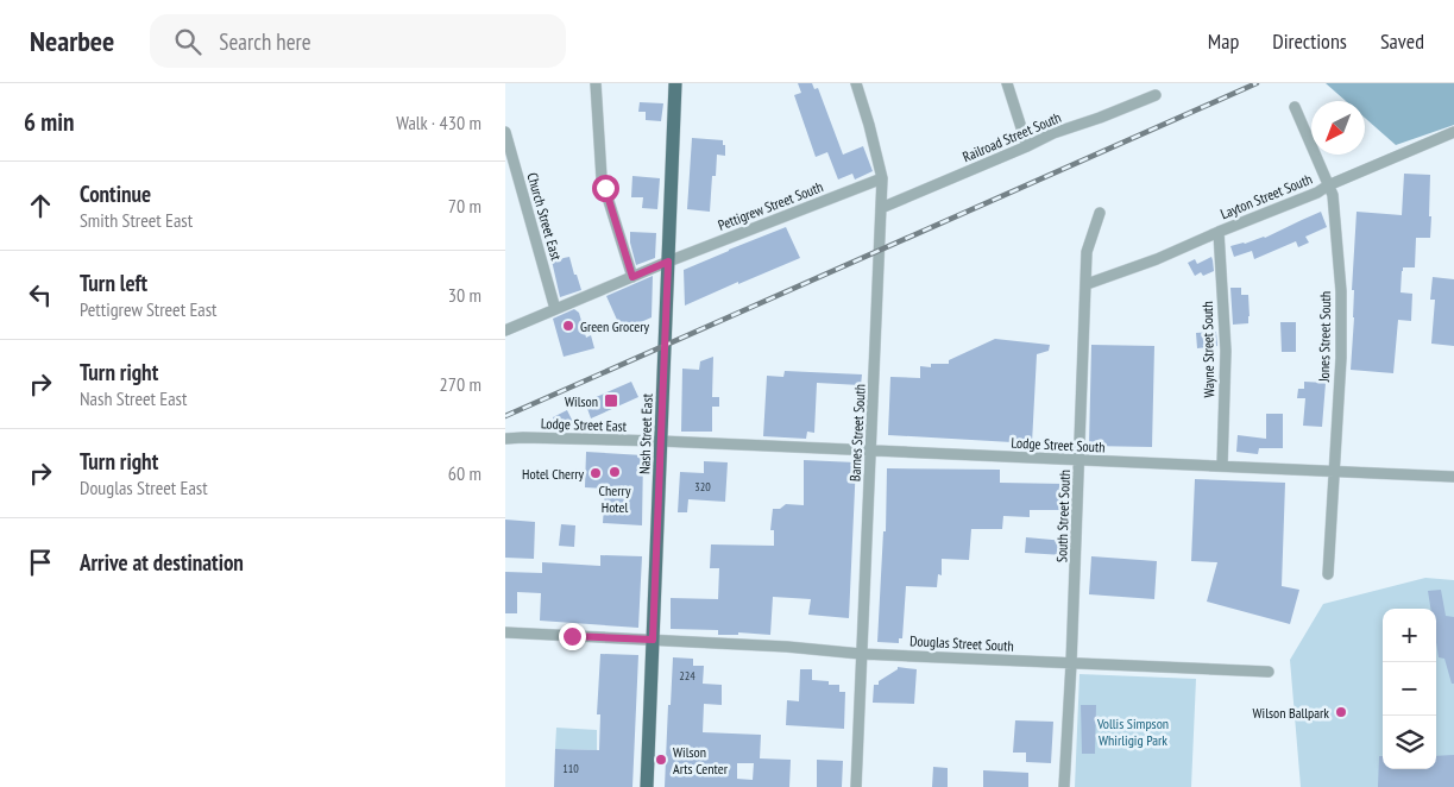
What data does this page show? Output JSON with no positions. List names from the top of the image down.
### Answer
{
  "streets": {
    "main road": ["Nash Street East"],
    "street": [
      "Railroad Street South",
      "Layton Street South",
      "Pettigrew Street South",
      "Church Street East",
      "Jones Street South",
      "Wayne Street South",
      "Lodge Street East",
      "Barnes Street South",
      "Lodge Street South",
      "South Street South",
      "Douglas Street South"
    ]
  },
  "crossings": [
    ["Railroad Street South", "Barnes Street South"],
    ["Layton Street South", "Jones Street South"],
    ["Layton Street South", "Wayne Street South"],
    ["Layton Street South", "South Street South"],
    ["Pettigrew Street South", "Church Street East"],
    ["Pettigrew Street South", "Barnes Street South"],
    ["Pettigrew Street South", "Nash Street East"],
    ["Jones Street South", "Lodge Street South"],
    ["Wayne Street South", "Lodge Street South"],
    ["Lodge Street East", "Nash Street East"],
    ["Lodge Street East", "Lodge Street South"],
    ["Barnes Street South", "Lodge Street South"],
    ["Barnes Street South", "Douglas Street South"],
    ["Nash Street East", "Lodge Street South"],
    ["Nash Street East", "Douglas Street South"],
    ["Lodge Street South", "South Street South"],
    ["South Street South", "Douglas Street South"]
  ],
  "parks": ["Vollis Simpson Whirligig Park"],
  "places": {
    "other": [
      "Green Grocery",
      "Cherry Hotel",
      "Hotel Cherry",
      "Wilson Ballpark",
      "Wilson Arts Center"
    ],
    "transit": ["Wilson"]
  },
  "house_numbers": ["320", "224", "110"],
  "north": "bottom left",
  "page": {
    "header": "Nearbee",
    "search": "Search here",
    "nav": ["Map", "Directions", "Saved"],
    "heading": ["6 min", "Walk · 430 m"],
    "list": [
      ["Continue", "Smith Street East", "70 m"],
      ["Turn left", "Pettigrew Street East", "30 m"],
      ["Turn right", "Nash Street East", "270 m"],
      ["Turn right", "Douglas Street East", "60 m"],
      "Arrive at destination"
    ],
    "map_buttons": ["+", "−"]
  }
}
